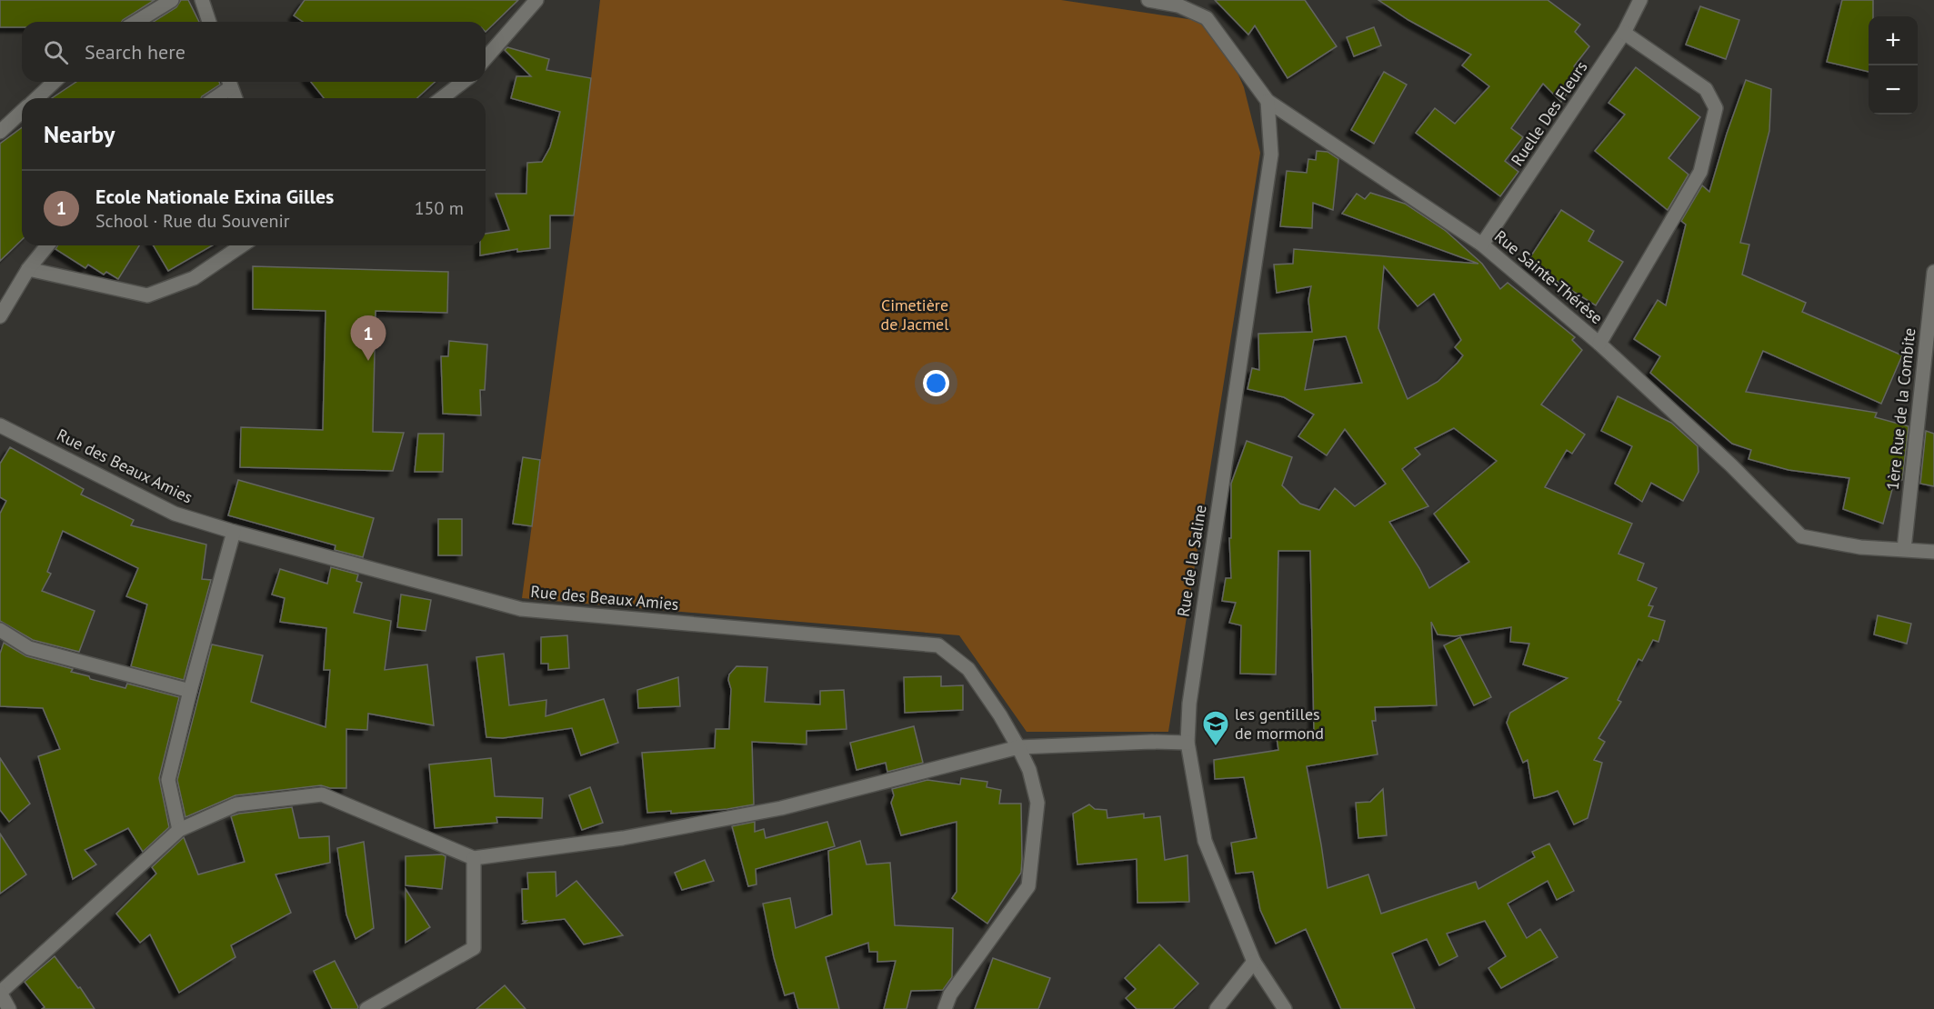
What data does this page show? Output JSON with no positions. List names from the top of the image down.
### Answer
{
  "streets": {
    "street": [
      "Ruelle Des Fleurs",
      "Rue Sainte-Thérèse",
      "1ère Rue de la Combite",
      "Rue des Beaux Amies",
      "Rue de la Saline"
    ]
  },
  "crossings": [
    ["Ruelle Des Fleurs", "Rue Sainte-Thérèse"],
    ["Rue Sainte-Thérèse", "1ère Rue de la Combite"],
    ["Rue Sainte-Thérèse", "Rue de la Saline"]
  ],
  "parks": ["Cimetière de Jacmel"],
  "places": {
    "school or university": ["les gentilles de mormond"]
  },
  "page": {
    "map_buttons": ["+", "−"],
    "search": "Search here",
    "heading": "Nearby",
    "list": [
      {
        "mark": "1",
        "name": "Ecole Nationale Exina Gilles",
        "note": "School · Rue du Souvenir",
        "value": "150 m"
      }
    ],
    "pins": "1"
  }
}
